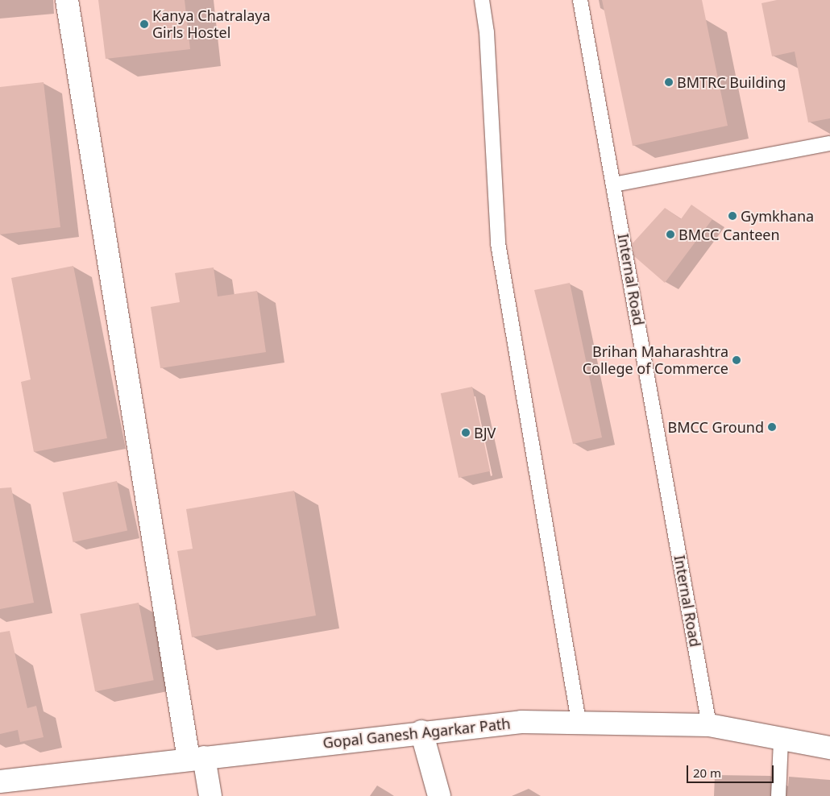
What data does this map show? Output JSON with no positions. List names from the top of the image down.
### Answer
{
  "streets": {
    "street": ["Gopal Ganesh Agarkar Path"],
    "lane": ["Internal Road"]
  },
  "crossings": [
    ["Internal Road", "Gopal Ganesh Agarkar Path"]
  ],
  "places": [
    "Kanya Chatralaya Girls Hostel",
    "BMTRC Building",
    "Gymkhana",
    "BMCC Canteen",
    "Brihan Maharashtra College of Commerce",
    "BMCC Ground",
    "BJV"
  ],
  "scale_bar": "20 m"
}
